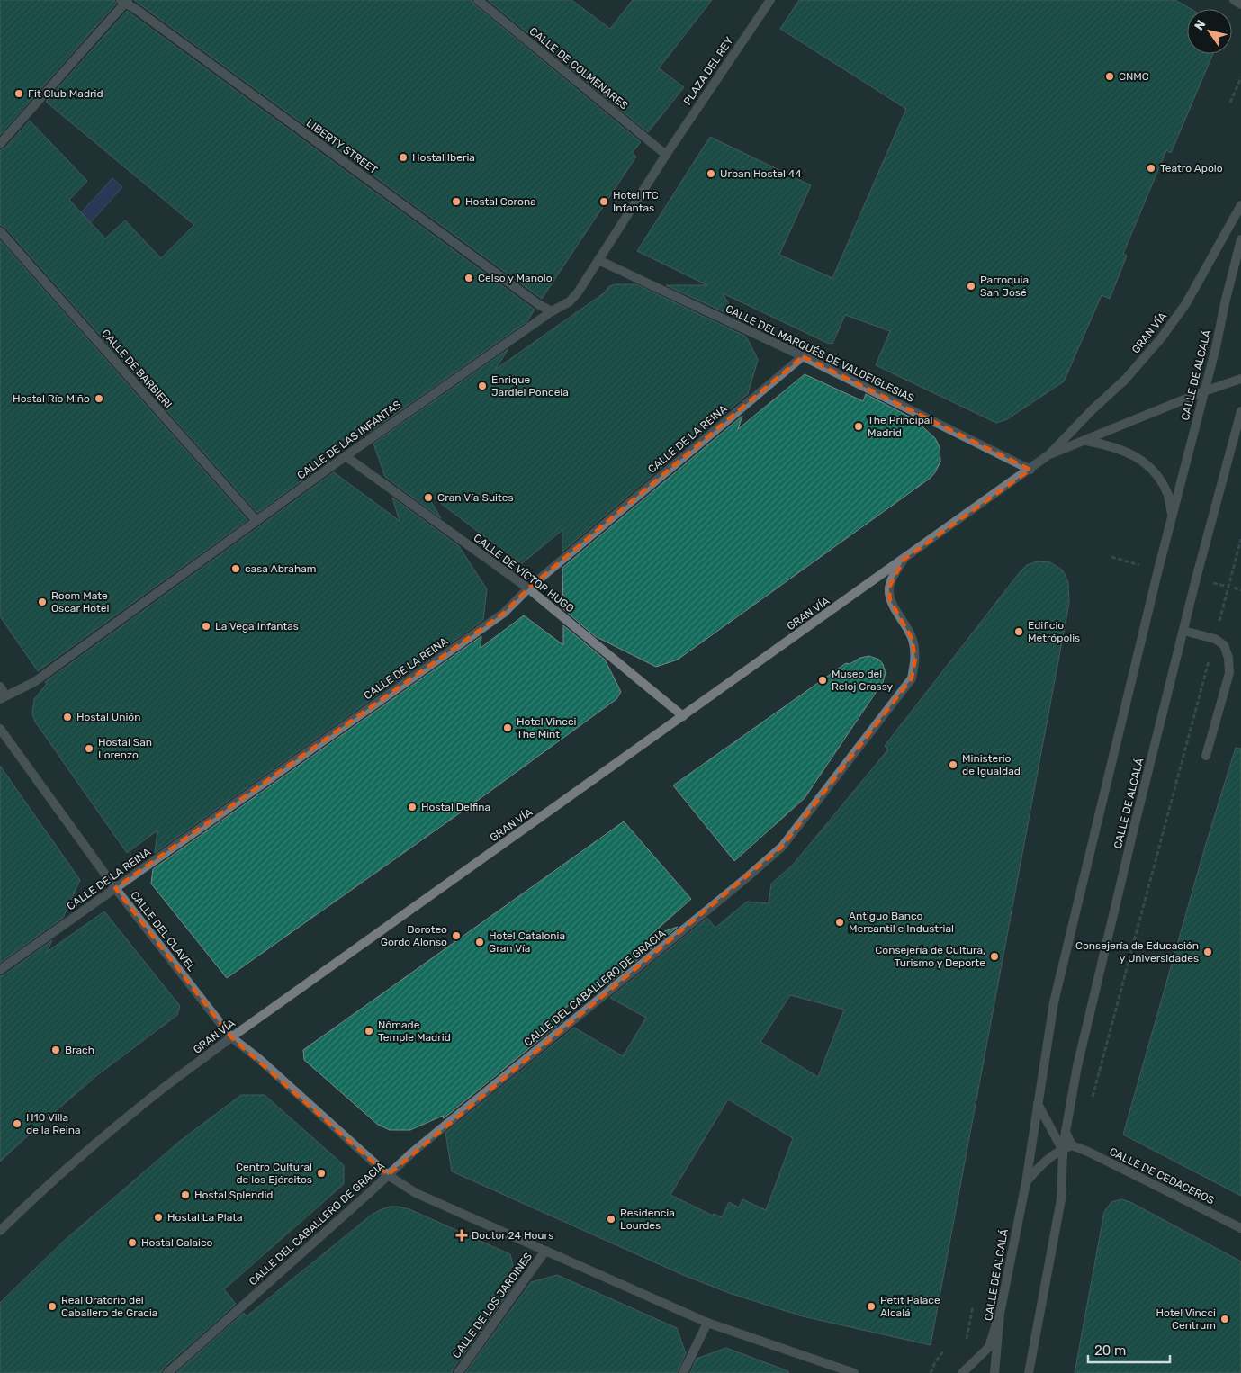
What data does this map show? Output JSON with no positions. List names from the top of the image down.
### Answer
{
  "streets": {
    "street": [
      "CALLE DE COLMENARES",
      "PLAZA DEL REY",
      "LIBERTY STREET",
      "GRAN VÍA",
      "CALLE DEL MARQUÉS DE VALDEIGLESIAS",
      "CALLE DE BARBIERI",
      "CALLE DE ALCALÁ",
      "CALLE DE LA REINA",
      "CALLE DE LAS INFANTAS",
      "CALLE DE VÍCTOR HUGO",
      "CALLE DEL CLAVEL",
      "CALLE DEL CABALLERO DE GRACIA",
      "CALLE DE CEDACEROS",
      "CALLE DE LOS JARDINES"
    ]
  },
  "crossings": [
    ["CALLE DE COLMENARES", "PLAZA DEL REY"],
    ["CALLE DE COLMENARES", "CALLE DE LAS INFANTAS"],
    ["PLAZA DEL REY", "CALLE DE LAS INFANTAS"],
    ["LIBERTY STREET", "CALLE DE LAS INFANTAS"],
    ["GRAN VÍA", "CALLE DEL MARQUÉS DE VALDEIGLESIAS"],
    ["GRAN VÍA", "CALLE DE ALCALÁ"],
    ["GRAN VÍA", "CALLE DE VÍCTOR HUGO"],
    ["GRAN VÍA", "CALLE DEL CLAVEL"],
    ["GRAN VÍA", "CALLE DEL CABALLERO DE GRACIA"],
    ["CALLE DEL MARQUÉS DE VALDEIGLESIAS", "CALLE DE LA REINA"],
    ["CALLE DEL MARQUÉS DE VALDEIGLESIAS", "CALLE DE LAS INFANTAS"],
    ["CALLE DE BARBIERI", "CALLE DE LAS INFANTAS"],
    ["CALLE DE ALCALÁ", "CALLE DE CEDACEROS"],
    ["CALLE DE LA REINA", "CALLE DE VÍCTOR HUGO"],
    ["CALLE DE LA REINA", "CALLE DEL CLAVEL"],
    ["CALLE DE LAS INFANTAS", "CALLE DE VÍCTOR HUGO"],
    ["CALLE DEL CLAVEL", "CALLE DEL CABALLERO DE GRACIA"],
    ["CALLE DEL CLAVEL", "CALLE DE LOS JARDINES"]
  ],
  "places": {
    "other": [
      "CNMC",
      "Fit Club Madrid",
      "Hostal Iberia",
      "Teatro Apolo",
      "Urban Hostel 44",
      "Hostal Corona",
      "Hotel ITC Infantas",
      "Celso y Manolo",
      "Parroquia San José",
      "Enrique Jardiel Poncela",
      "Hostal Río Miño",
      "The Principal Madrid",
      "Gran Vía Suites",
      "casa Abraham",
      "Room Mate Oscar Hotel",
      "La Vega Infantas",
      "Edificio Metrópolis",
      "Museo del Reloj Grassy",
      "Hostal Unión",
      "Hotel Vincci The Mint",
      "Hostal San Lorenzo",
      "Ministerio de Igualdad",
      "Hostal Delfina",
      "Antiguo Banco Mercantil e Industrial",
      "Doroteo Gordo Alonso",
      "Hotel Catalonia Gran Vía",
      "Consejería de Educación y Universidades",
      "Consejería de Cultura, Turismo y Deporte",
      "Nômade Temple Madrid",
      "Brach",
      "H10 Villa de la Reina",
      "Centro Cultural de los Ejércitos",
      "Hostal Splendid",
      "Hostal La Plata",
      "Residencia Lourdes",
      "Hostal Galaico",
      "Real Oratorio del Caballero de Gracia",
      "Petit Palace Alcalá",
      "Hotel Vincci Centrum"
    ],
    "health": ["Doctor 24 Hours"]
  },
  "scale_bar": "20 m",
  "north": "top left"
}
